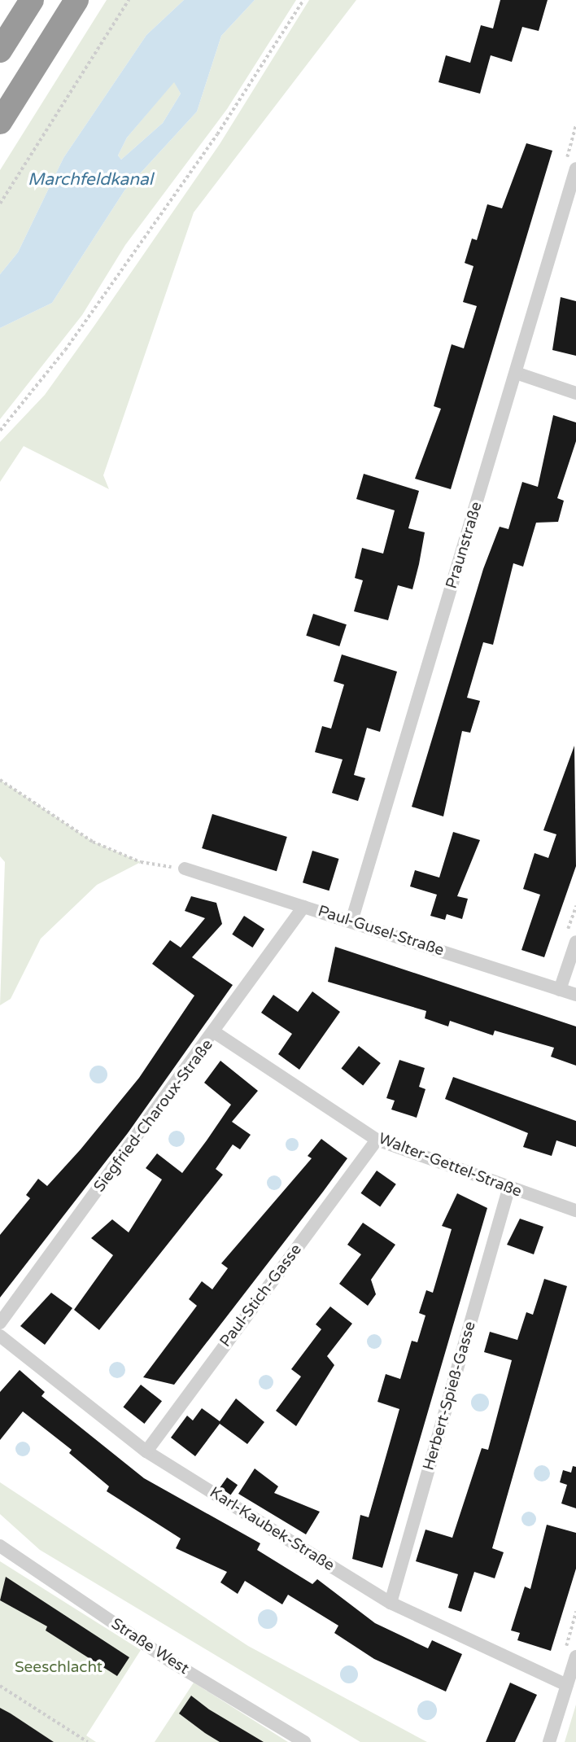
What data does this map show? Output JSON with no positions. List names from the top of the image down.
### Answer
{
  "streets": {
    "street": [
      "Praunstraße",
      "Paul-Gusel-Straße",
      "Siegfried-Charoux-Straße",
      "Walter-Gettel-Straße",
      "Paul-Stich-Gasse",
      "Herbert-Spieß-Gasse",
      "Karl-Kaubek-Straße",
      "Straße West"
    ]
  },
  "crossings": [
    ["Praunstraße", "Paul-Gusel-Straße"],
    ["Paul-Gusel-Straße", "Siegfried-Charoux-Straße"],
    ["Siegfried-Charoux-Straße", "Walter-Gettel-Straße"],
    ["Walter-Gettel-Straße", "Paul-Stich-Gasse"],
    ["Walter-Gettel-Straße", "Herbert-Spieß-Gasse"],
    ["Paul-Stich-Gasse", "Karl-Kaubek-Straße"],
    ["Herbert-Spieß-Gasse", "Karl-Kaubek-Straße"]
  ],
  "water": ["Marchfeldkanal"],
  "parks": ["Seeschlacht"]
}
